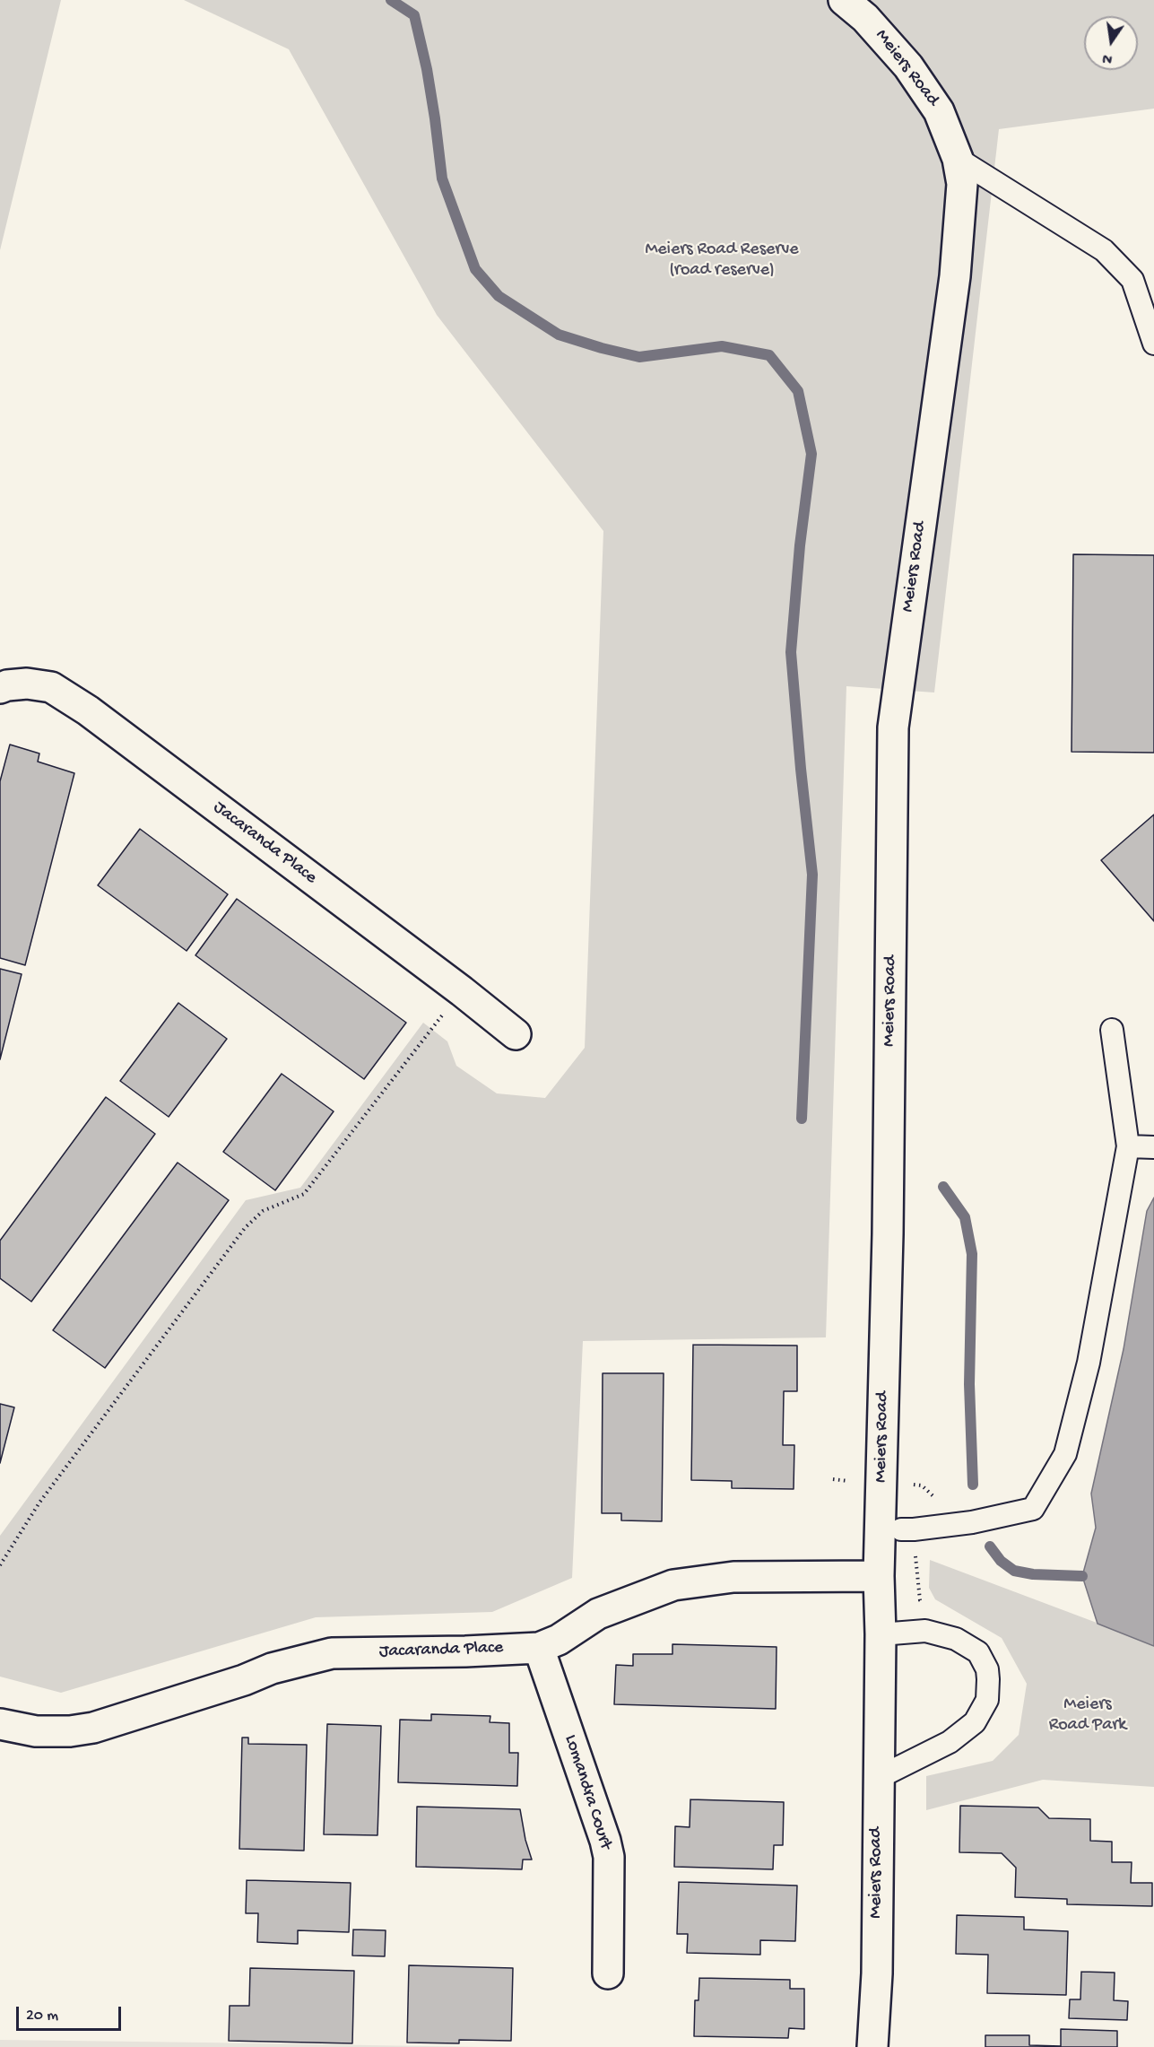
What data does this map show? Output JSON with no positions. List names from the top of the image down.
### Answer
{
  "streets": {
    "street": ["Meiers Road", "Jacaranda Place", "Lomandra Court"]
  },
  "crossings": [
    ["Meiers Road", "Jacaranda Place"],
    ["Jacaranda Place", "Lomandra Court"]
  ],
  "parks": ["Meiers Road Reserve (road reserve)", "Meiers Road Park"],
  "scale_bar": "20 m",
  "north": "bottom"
}
